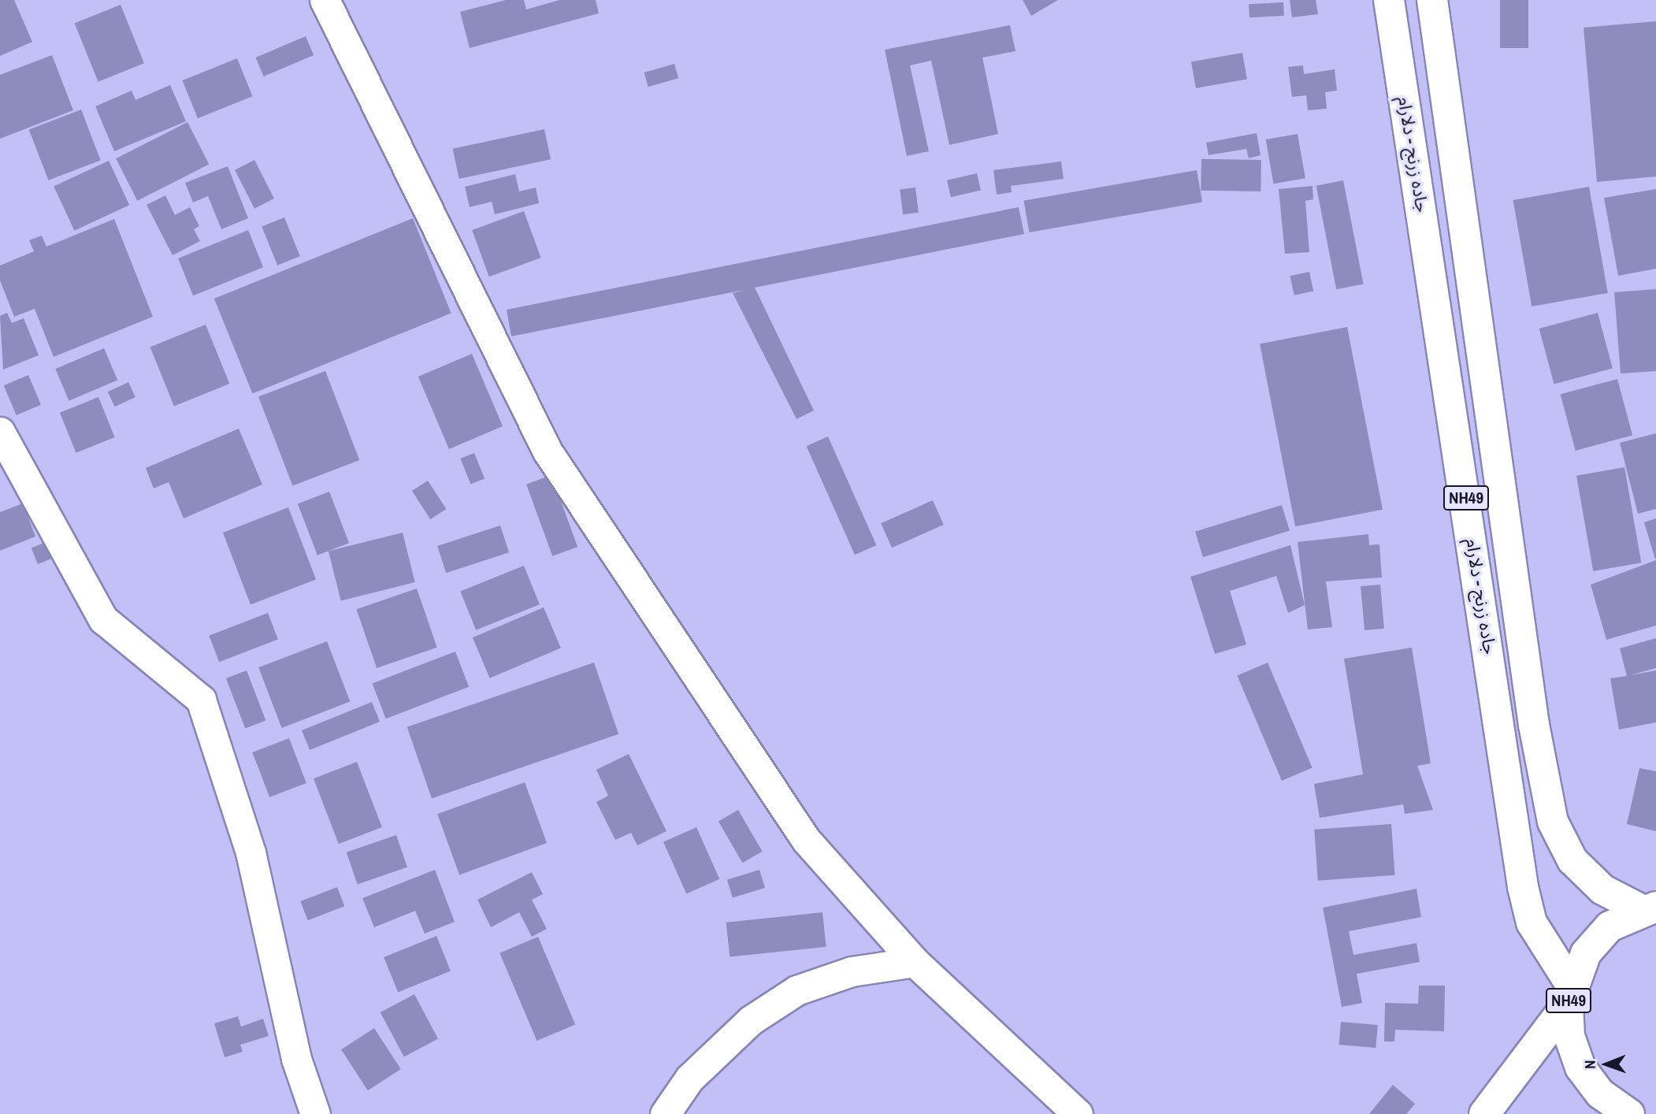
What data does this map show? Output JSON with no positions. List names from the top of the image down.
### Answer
{
  "streets": {
    "highway": ["جاده زرنج - دلارام", "NH49"]
  },
  "crossings": [
    ["جاده زرنج - دلارام", "NH49"]
  ],
  "north": "left"
}
